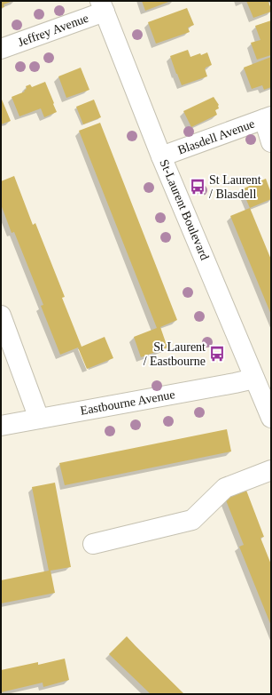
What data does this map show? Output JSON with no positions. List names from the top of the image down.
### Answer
{
  "streets": {
    "street": [
      "Jeffrey Avenue",
      "Blasdell Avenue",
      "St-Laurent Boulevard",
      "Eastbourne Avenue"
    ]
  },
  "crossings": [
    ["Jeffrey Avenue", "St-Laurent Boulevard"],
    ["Blasdell Avenue", "St-Laurent Boulevard"],
    ["St-Laurent Boulevard", "Eastbourne Avenue"]
  ],
  "places": {
    "bus stop": ["St Laurent / Blasdell", "St Laurent / Eastbourne"]
  }
}
